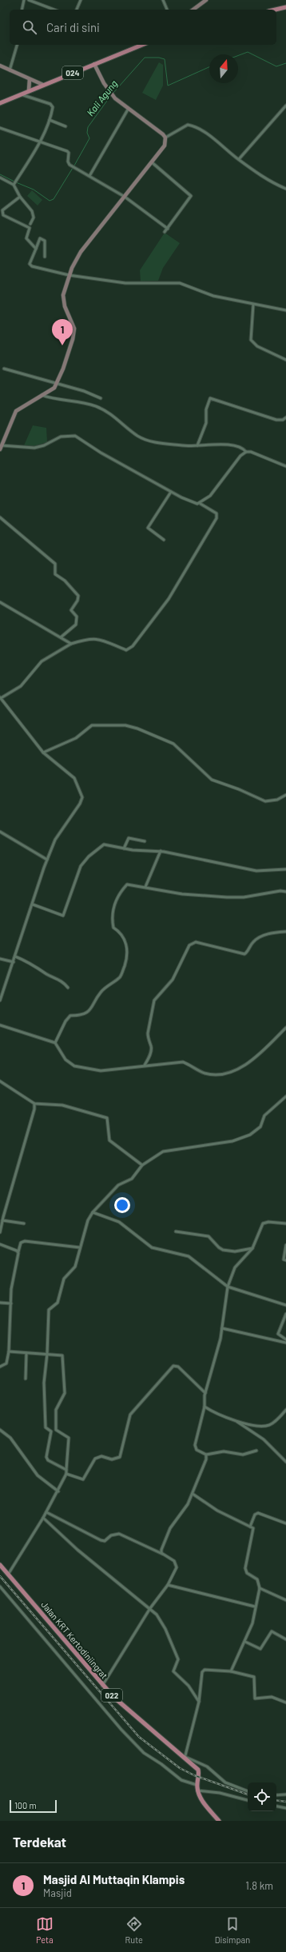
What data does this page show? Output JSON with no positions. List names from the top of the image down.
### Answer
{
  "streets": {
    "main road": ["024", "Jalan KRT Kertodiniingrat", "022"]
  },
  "water": ["Kali Agung"],
  "scale_bar": "100 m",
  "north": "top",
  "page": {
    "search": "Cari di sini",
    "pins": "1",
    "scale": "100 m",
    "heading": "Terdekat",
    "list": [
      {
        "mark": "1",
        "name": "Masjid Al Muttaqin Klampis",
        "note": "Masjid",
        "value": "1.8 km"
      }
    ],
    "nav": ["Peta", "Rute", "Disimpan"]
  }
}
